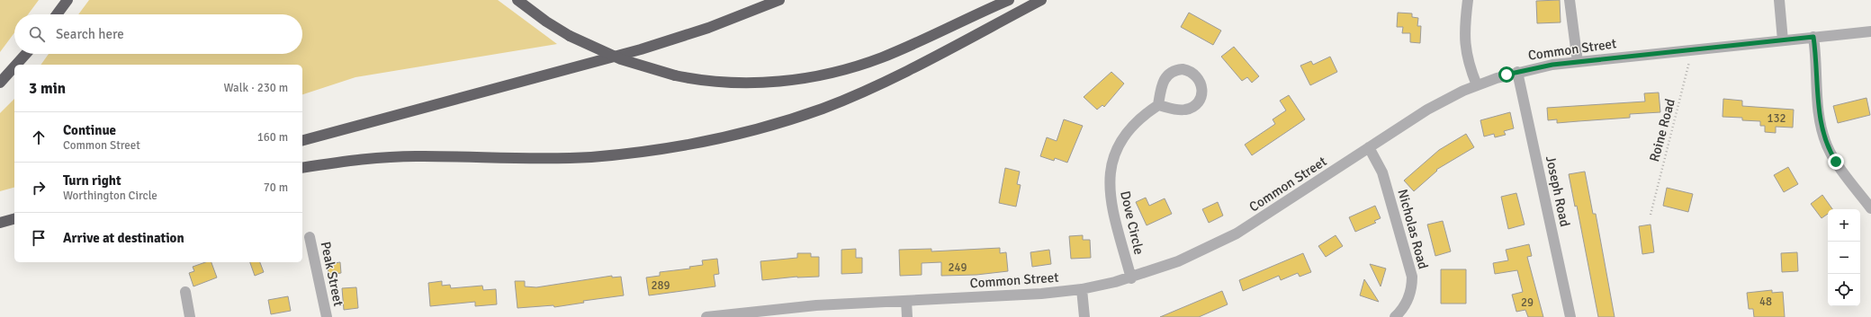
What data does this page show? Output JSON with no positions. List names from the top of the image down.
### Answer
{
  "streets": {
    "street": [
      "Common Street",
      "Joseph Road",
      "Dove Circle",
      "Nicholas Road",
      "Peak Street"
    ],
    "path": ["Roine Road"]
  },
  "crossings": [
    ["Common Street", "Roine Road"],
    ["Common Street", "Joseph Road"],
    ["Common Street", "Dove Circle"],
    ["Common Street", "Nicholas Road"]
  ],
  "house_numbers": [
    "132",
    "249",
    "289",
    "48",
    "29"
  ],
  "page": {
    "search": "Search here",
    "heading": ["3 min", "Walk · 230 m"],
    "list": [
      ["Continue", "Common Street", "160 m"],
      ["Turn right", "Worthington Circle", "70 m"],
      "Arrive at destination"
    ],
    "map_buttons": ["+", "−"]
  }
}
